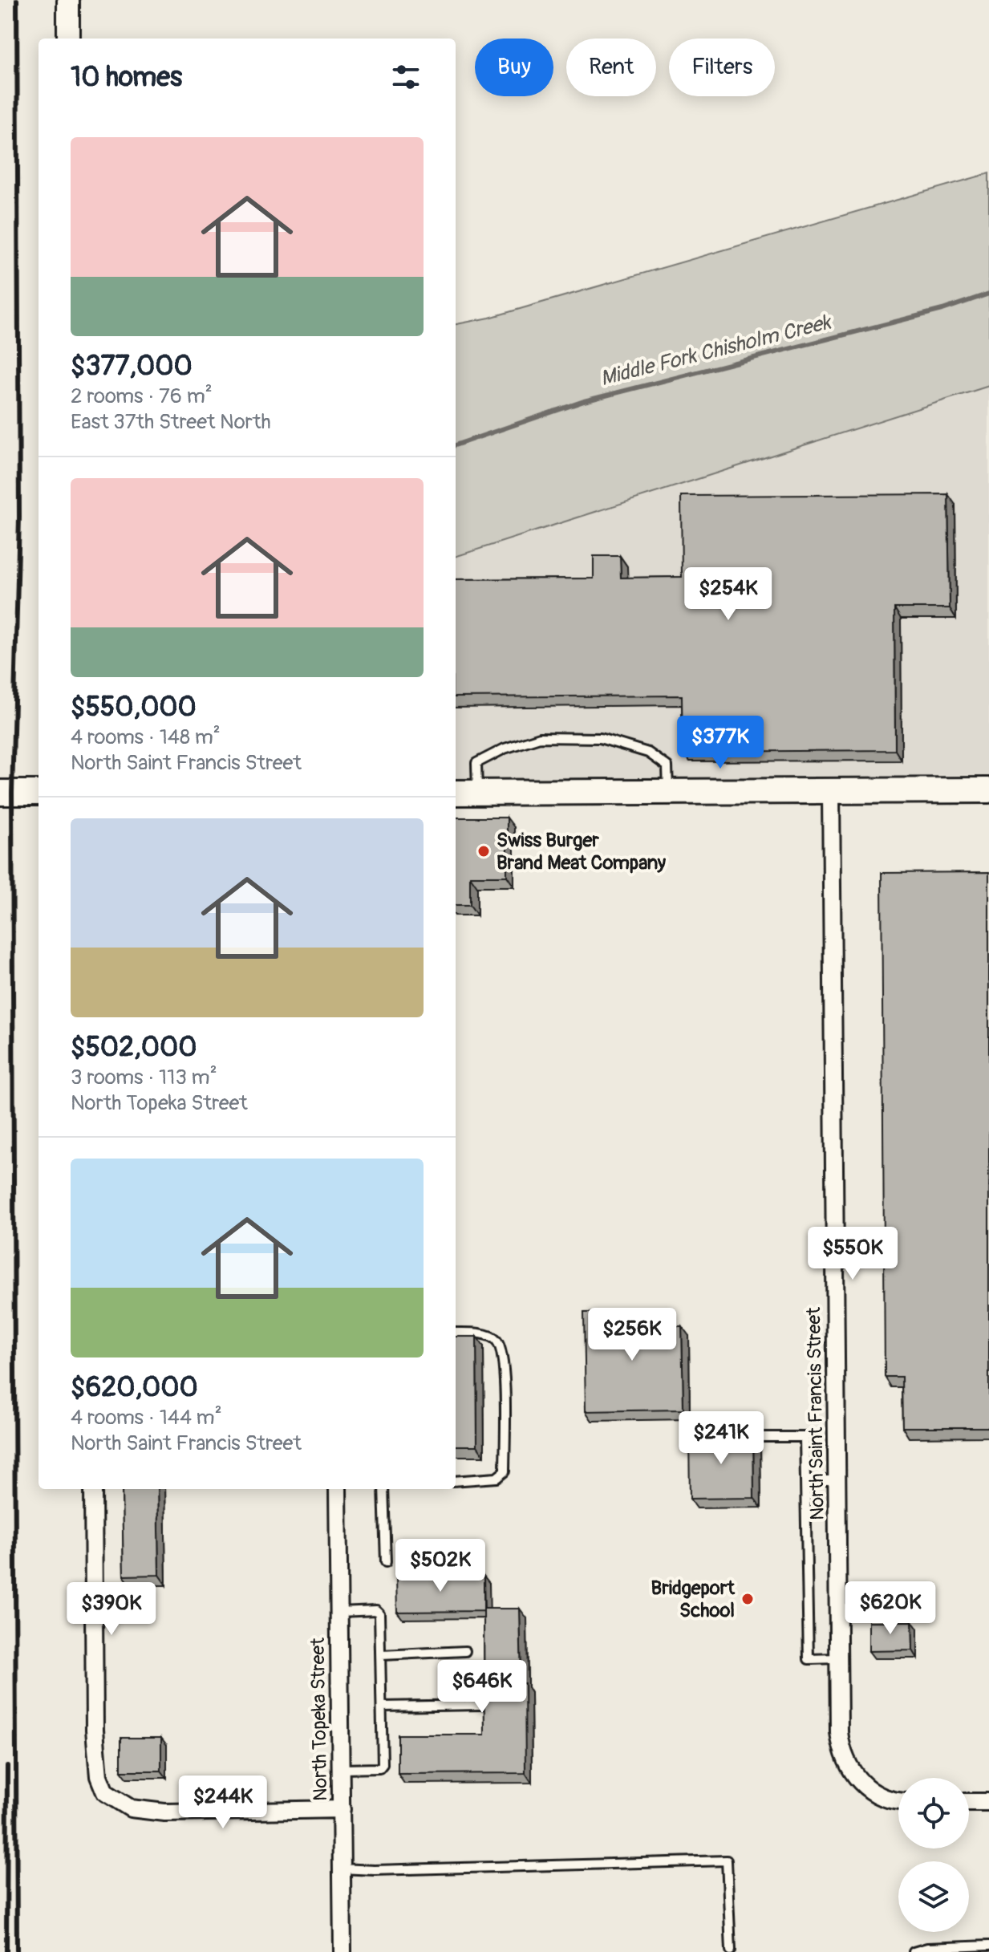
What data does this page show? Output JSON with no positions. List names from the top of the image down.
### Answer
{
  "streets": {
    "street": ["North Saint Francis Street", "North Topeka Street"]
  },
  "water": ["Middle Fork Chisholm Creek"],
  "places": ["Swiss Burger Brand Meat Company", "Bridgeport School"],
  "page": {
    "chip": ["Buy", "Rent", "Filters"],
    "heading": "10 homes",
    "list": [
      {
        "name": "$377,000",
        "note": "2 rooms · 76 m² · East 37th Street North"
      },
      {
        "name": "$550,000",
        "note": "4 rooms · 148 m² · North Saint Francis Street"
      },
      {
        "name": "$502,000",
        "note": "3 rooms · 113 m² · North Topeka Street"
      },
      {
        "name": "$620,000",
        "note": "4 rooms · 144 m² · North Saint Francis Street"
      }
    ],
    "price": [
      "$254K",
      "$377K",
      "$550K",
      "$256K",
      "$241K",
      "$502K",
      "$620K",
      "$390K",
      "$646K",
      "$244K"
    ]
  }
}
